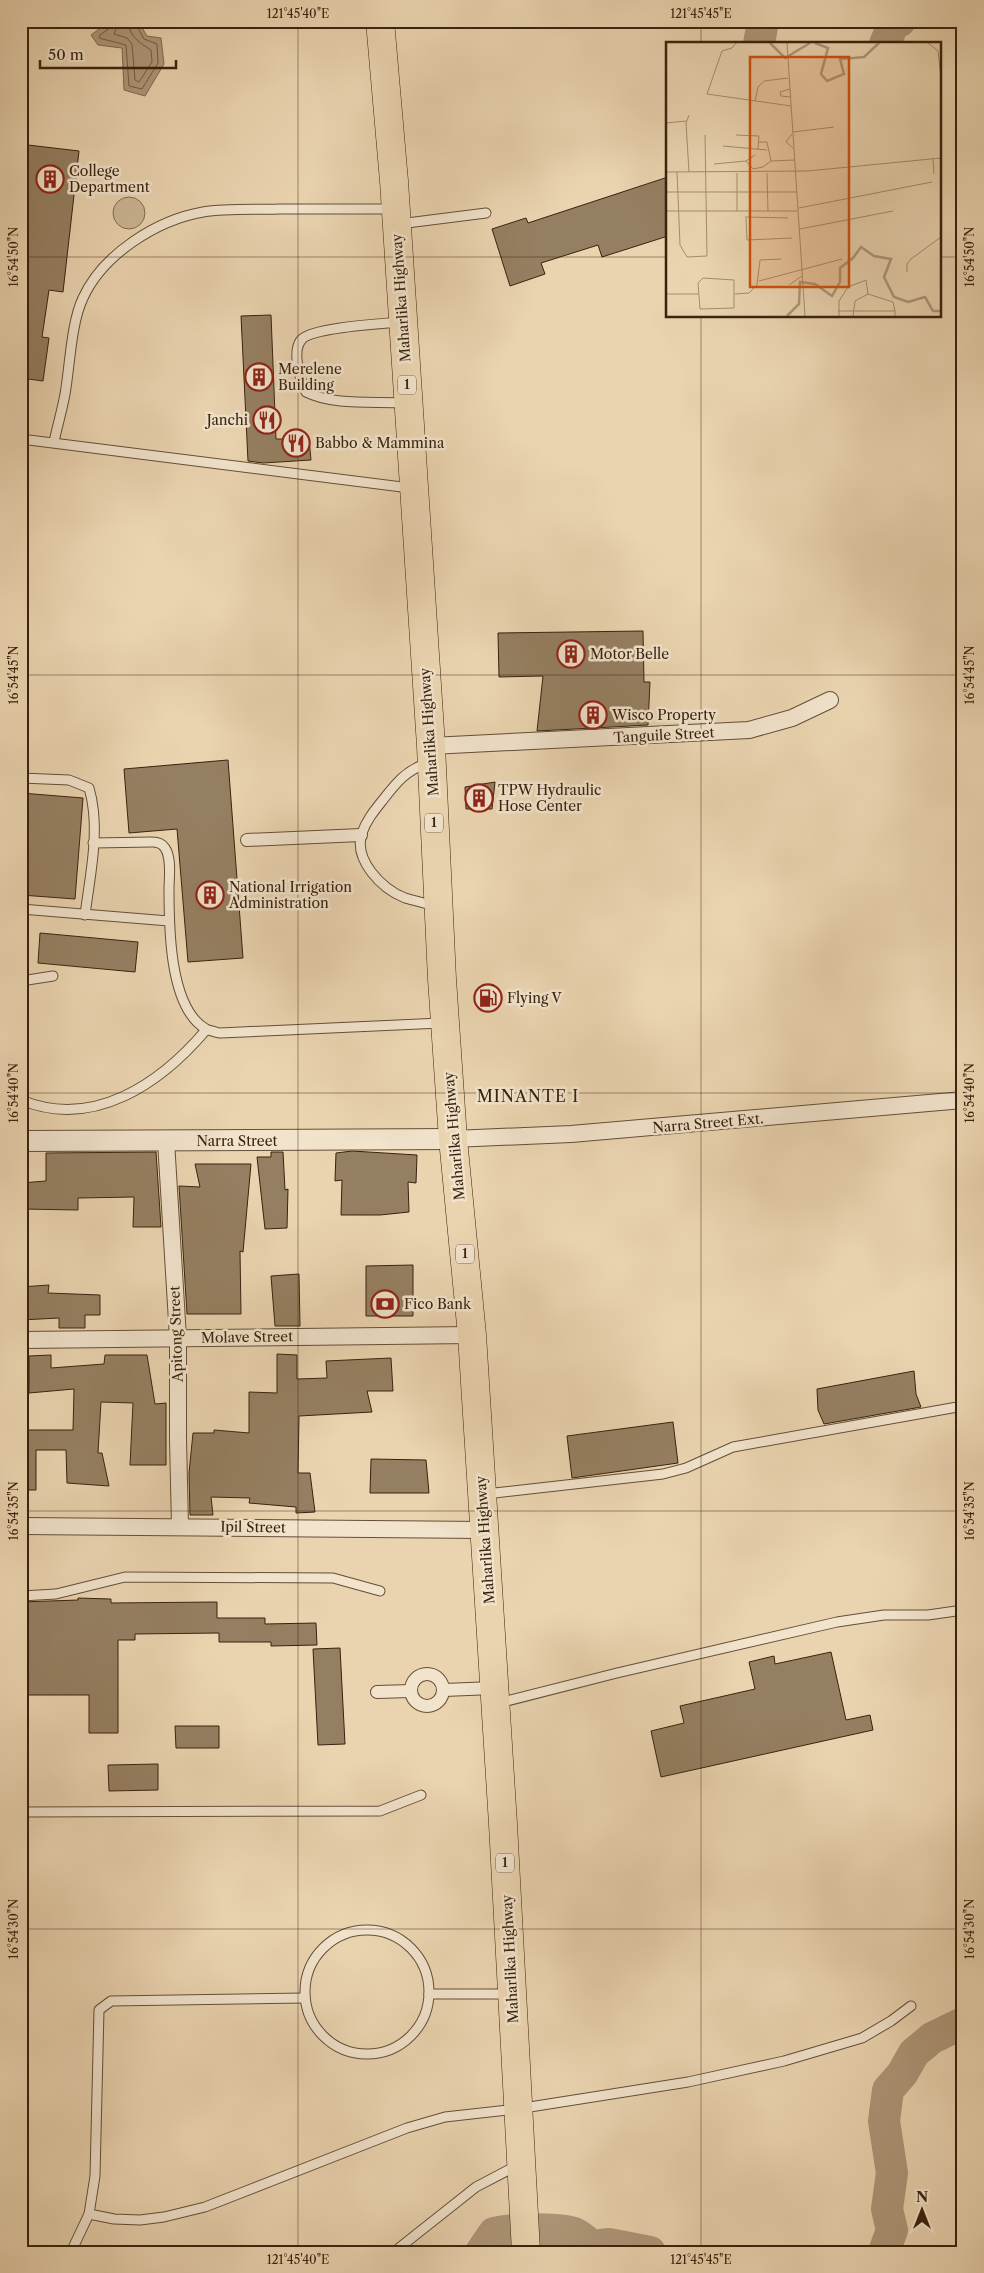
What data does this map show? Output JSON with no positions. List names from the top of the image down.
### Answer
{
  "streets": {
    "highway": ["Maharlika Highway", "1"],
    "street": [
      "Tanguile Street",
      "Narra Street Ext.",
      "Narra Street",
      "Apitong Street",
      "Molave Street",
      "Ipil Street"
    ]
  },
  "crossings": [
    ["Maharlika Highway", "Tanguile Street"],
    ["Maharlika Highway", "Narra Street Ext."],
    ["Maharlika Highway", "Narra Street"],
    ["Maharlika Highway", "Molave Street"],
    ["Maharlika Highway", "Ipil Street"],
    ["Narra Street Ext.", "Narra Street"],
    ["Narra Street", "Apitong Street"],
    ["Apitong Street", "Molave Street"],
    ["Apitong Street", "Ipil Street"]
  ],
  "districts": ["MINANTE I"],
  "places": {
    "building": [
      "College Department",
      "Merelene Building",
      "Motor Belle",
      "Wisco Property",
      "TPW Hydraulic Hose Center",
      "National Irrigation Administration"
    ],
    "restaurant": ["Janchi", "Babbo & Mammina"],
    "fuel station": ["Flying V"],
    "bank": ["Fico Bank"]
  },
  "scale_bar": "50 m",
  "north": "top",
  "coordinates": [
    "121°45'40\"E",
    "121°45'45\"E",
    "16°54'50\"N",
    "16°54'45\"N",
    "16°54'40\"N",
    "16°54'35\"N",
    "16°54'30\"N"
  ]
}
